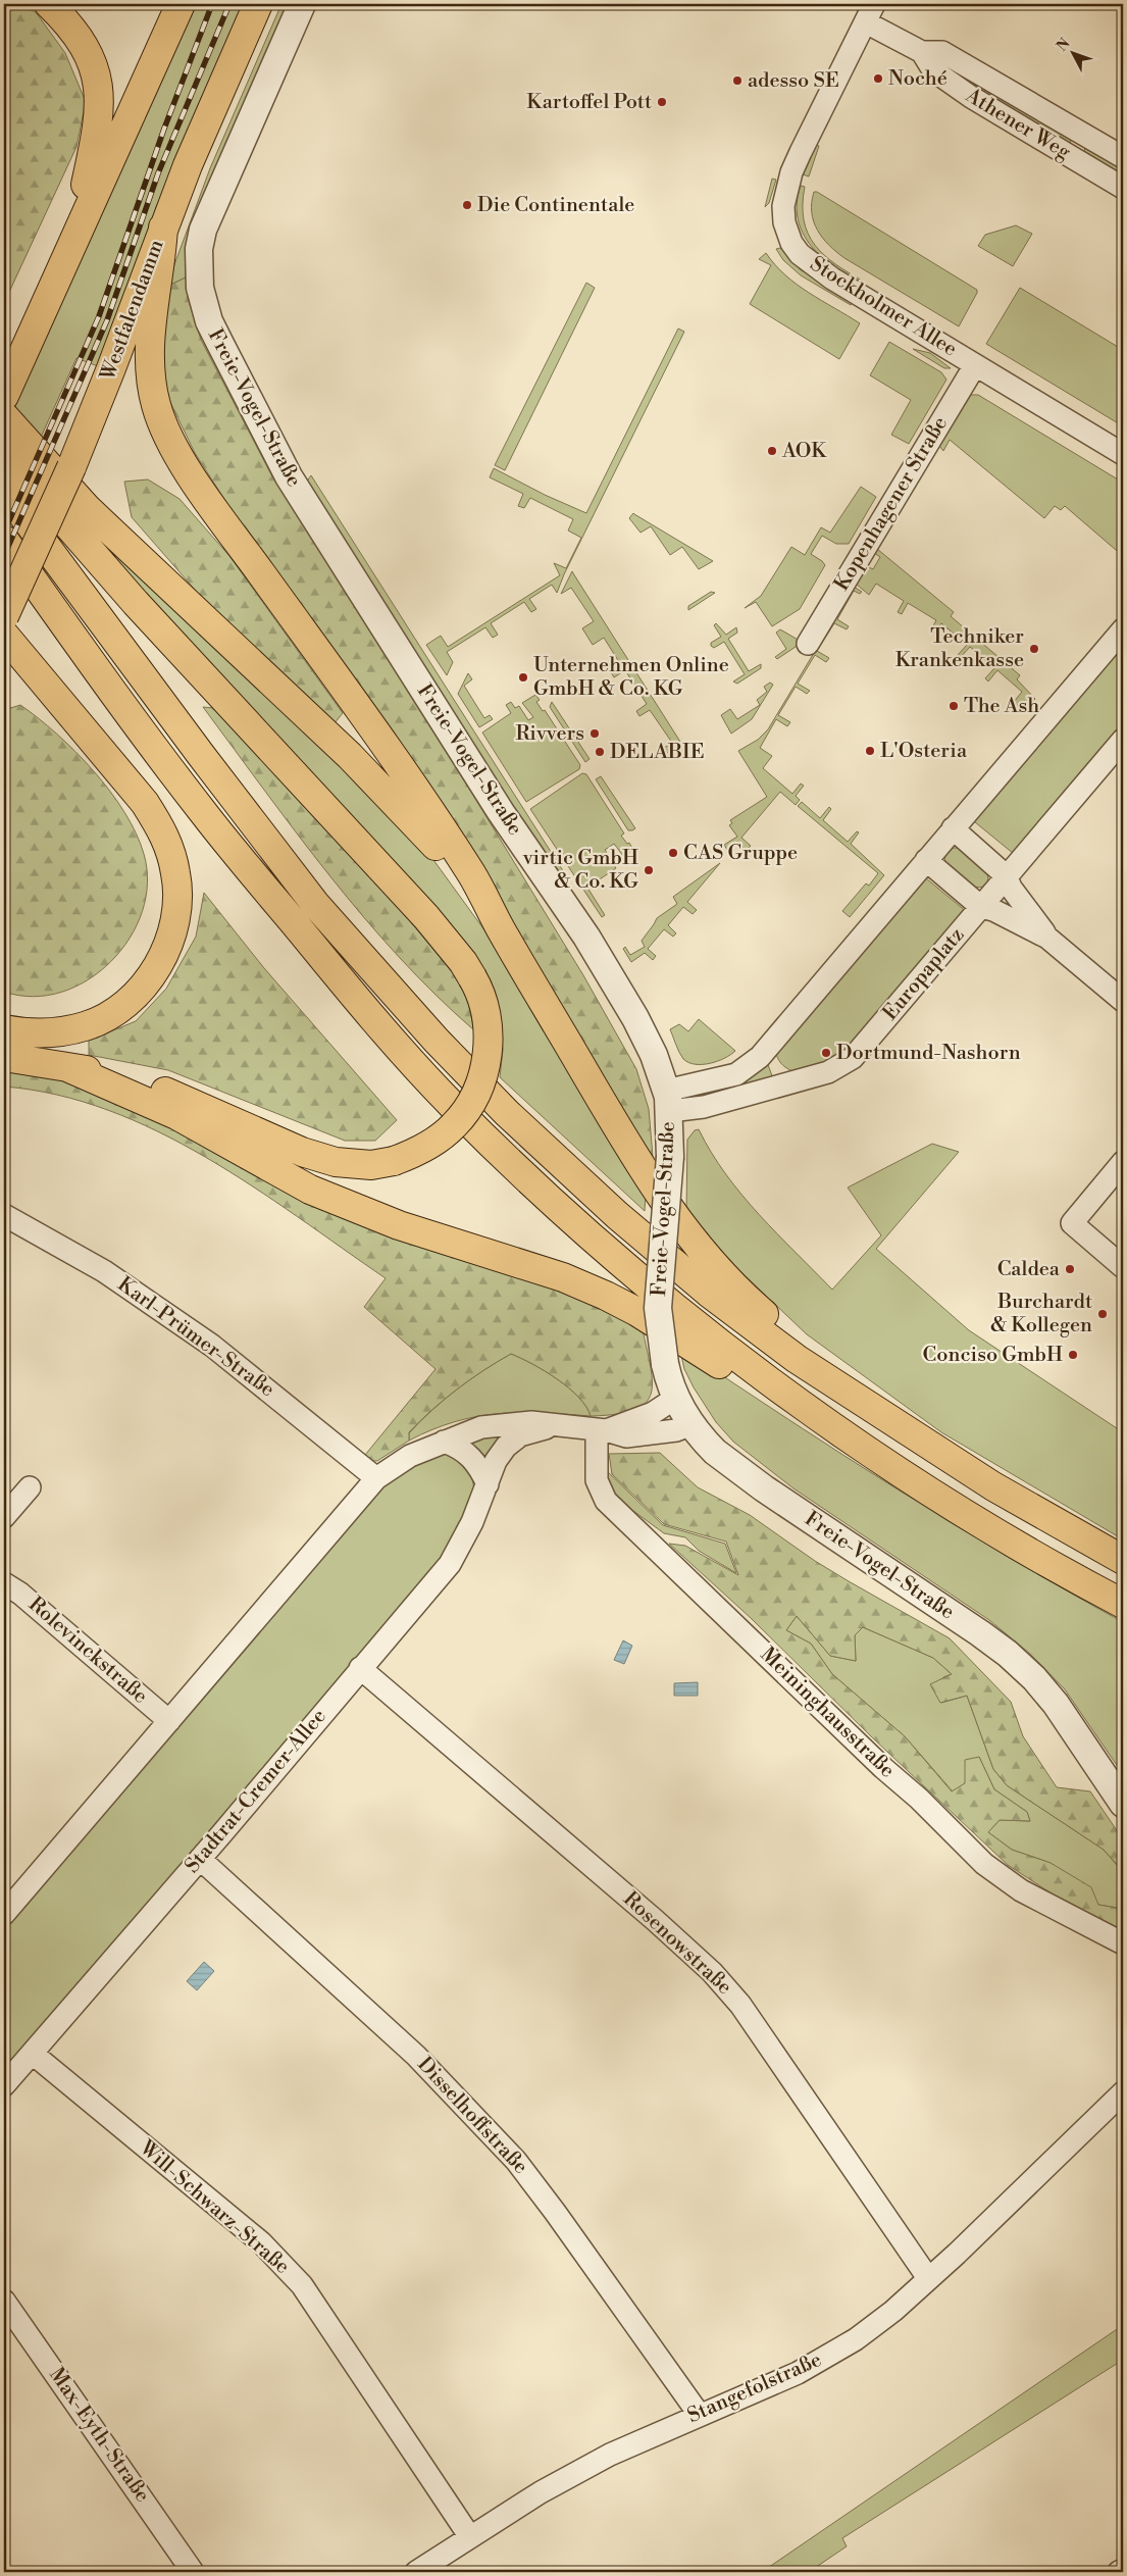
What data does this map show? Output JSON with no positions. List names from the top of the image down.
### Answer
{
  "streets": {
    "highway": ["Westfalendamm"],
    "street": [
      "Athener Weg",
      "Stockholmer Allee",
      "Freie-Vogel-Straße",
      "Kopenhagener Straße",
      "Europaplatz",
      "Karl-Prümer-Straße",
      "Rolevinckstraße",
      "Meininghausstraße",
      "Stadtrat-Cremer-Allee",
      "Rosenowstraße",
      "Disselhoffstraße",
      "Will-Schwarz-Straße",
      "Stangefolstraße",
      "Max-Eyth-Straße"
    ]
  },
  "crossings": [
    ["Athener Weg", "Stockholmer Allee"],
    ["Stockholmer Allee", "Kopenhagener Straße"],
    ["Freie-Vogel-Straße", "Europaplatz"],
    ["Freie-Vogel-Straße", "Stadtrat-Cremer-Allee"],
    ["Karl-Prümer-Straße", "Stadtrat-Cremer-Allee"],
    ["Rolevinckstraße", "Stadtrat-Cremer-Allee"],
    ["Meininghausstraße", "Stadtrat-Cremer-Allee"],
    ["Stadtrat-Cremer-Allee", "Rosenowstraße"],
    ["Stadtrat-Cremer-Allee", "Disselhoffstraße"],
    ["Stadtrat-Cremer-Allee", "Will-Schwarz-Straße"],
    ["Rosenowstraße", "Stangefolstraße"],
    ["Disselhoffstraße", "Stangefolstraße"],
    ["Will-Schwarz-Straße", "Stangefolstraße"]
  ],
  "places": [
    "Noché",
    "adesso SE",
    "Kartoffel Pott",
    "Die Continentale",
    "AOK",
    "Techniker Krankenkasse",
    "Unternehmen Online GmbH & Co. KG",
    "The Ash",
    "Rivvers",
    "L'Osteria",
    "DELABIE",
    "CAS Gruppe",
    "virtic GmbH & Co. KG",
    "Dortmund-Nashorn",
    "Caldea",
    "Burchardt & Kollegen",
    "Conciso GmbH"
  ],
  "north": "top left"
}
